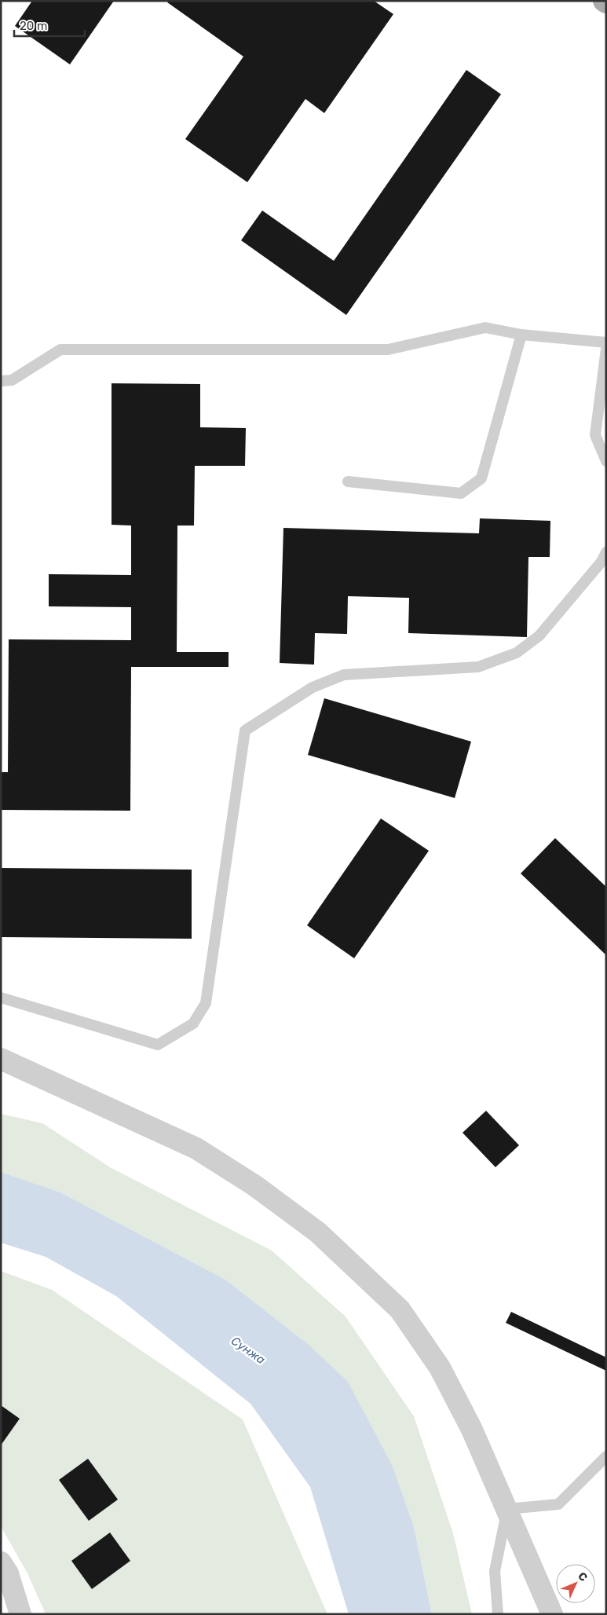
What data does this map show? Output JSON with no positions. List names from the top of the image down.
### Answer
{
  "water": ["Сунжа"],
  "scale_bar": "20 m",
  "north": "top right"
}
